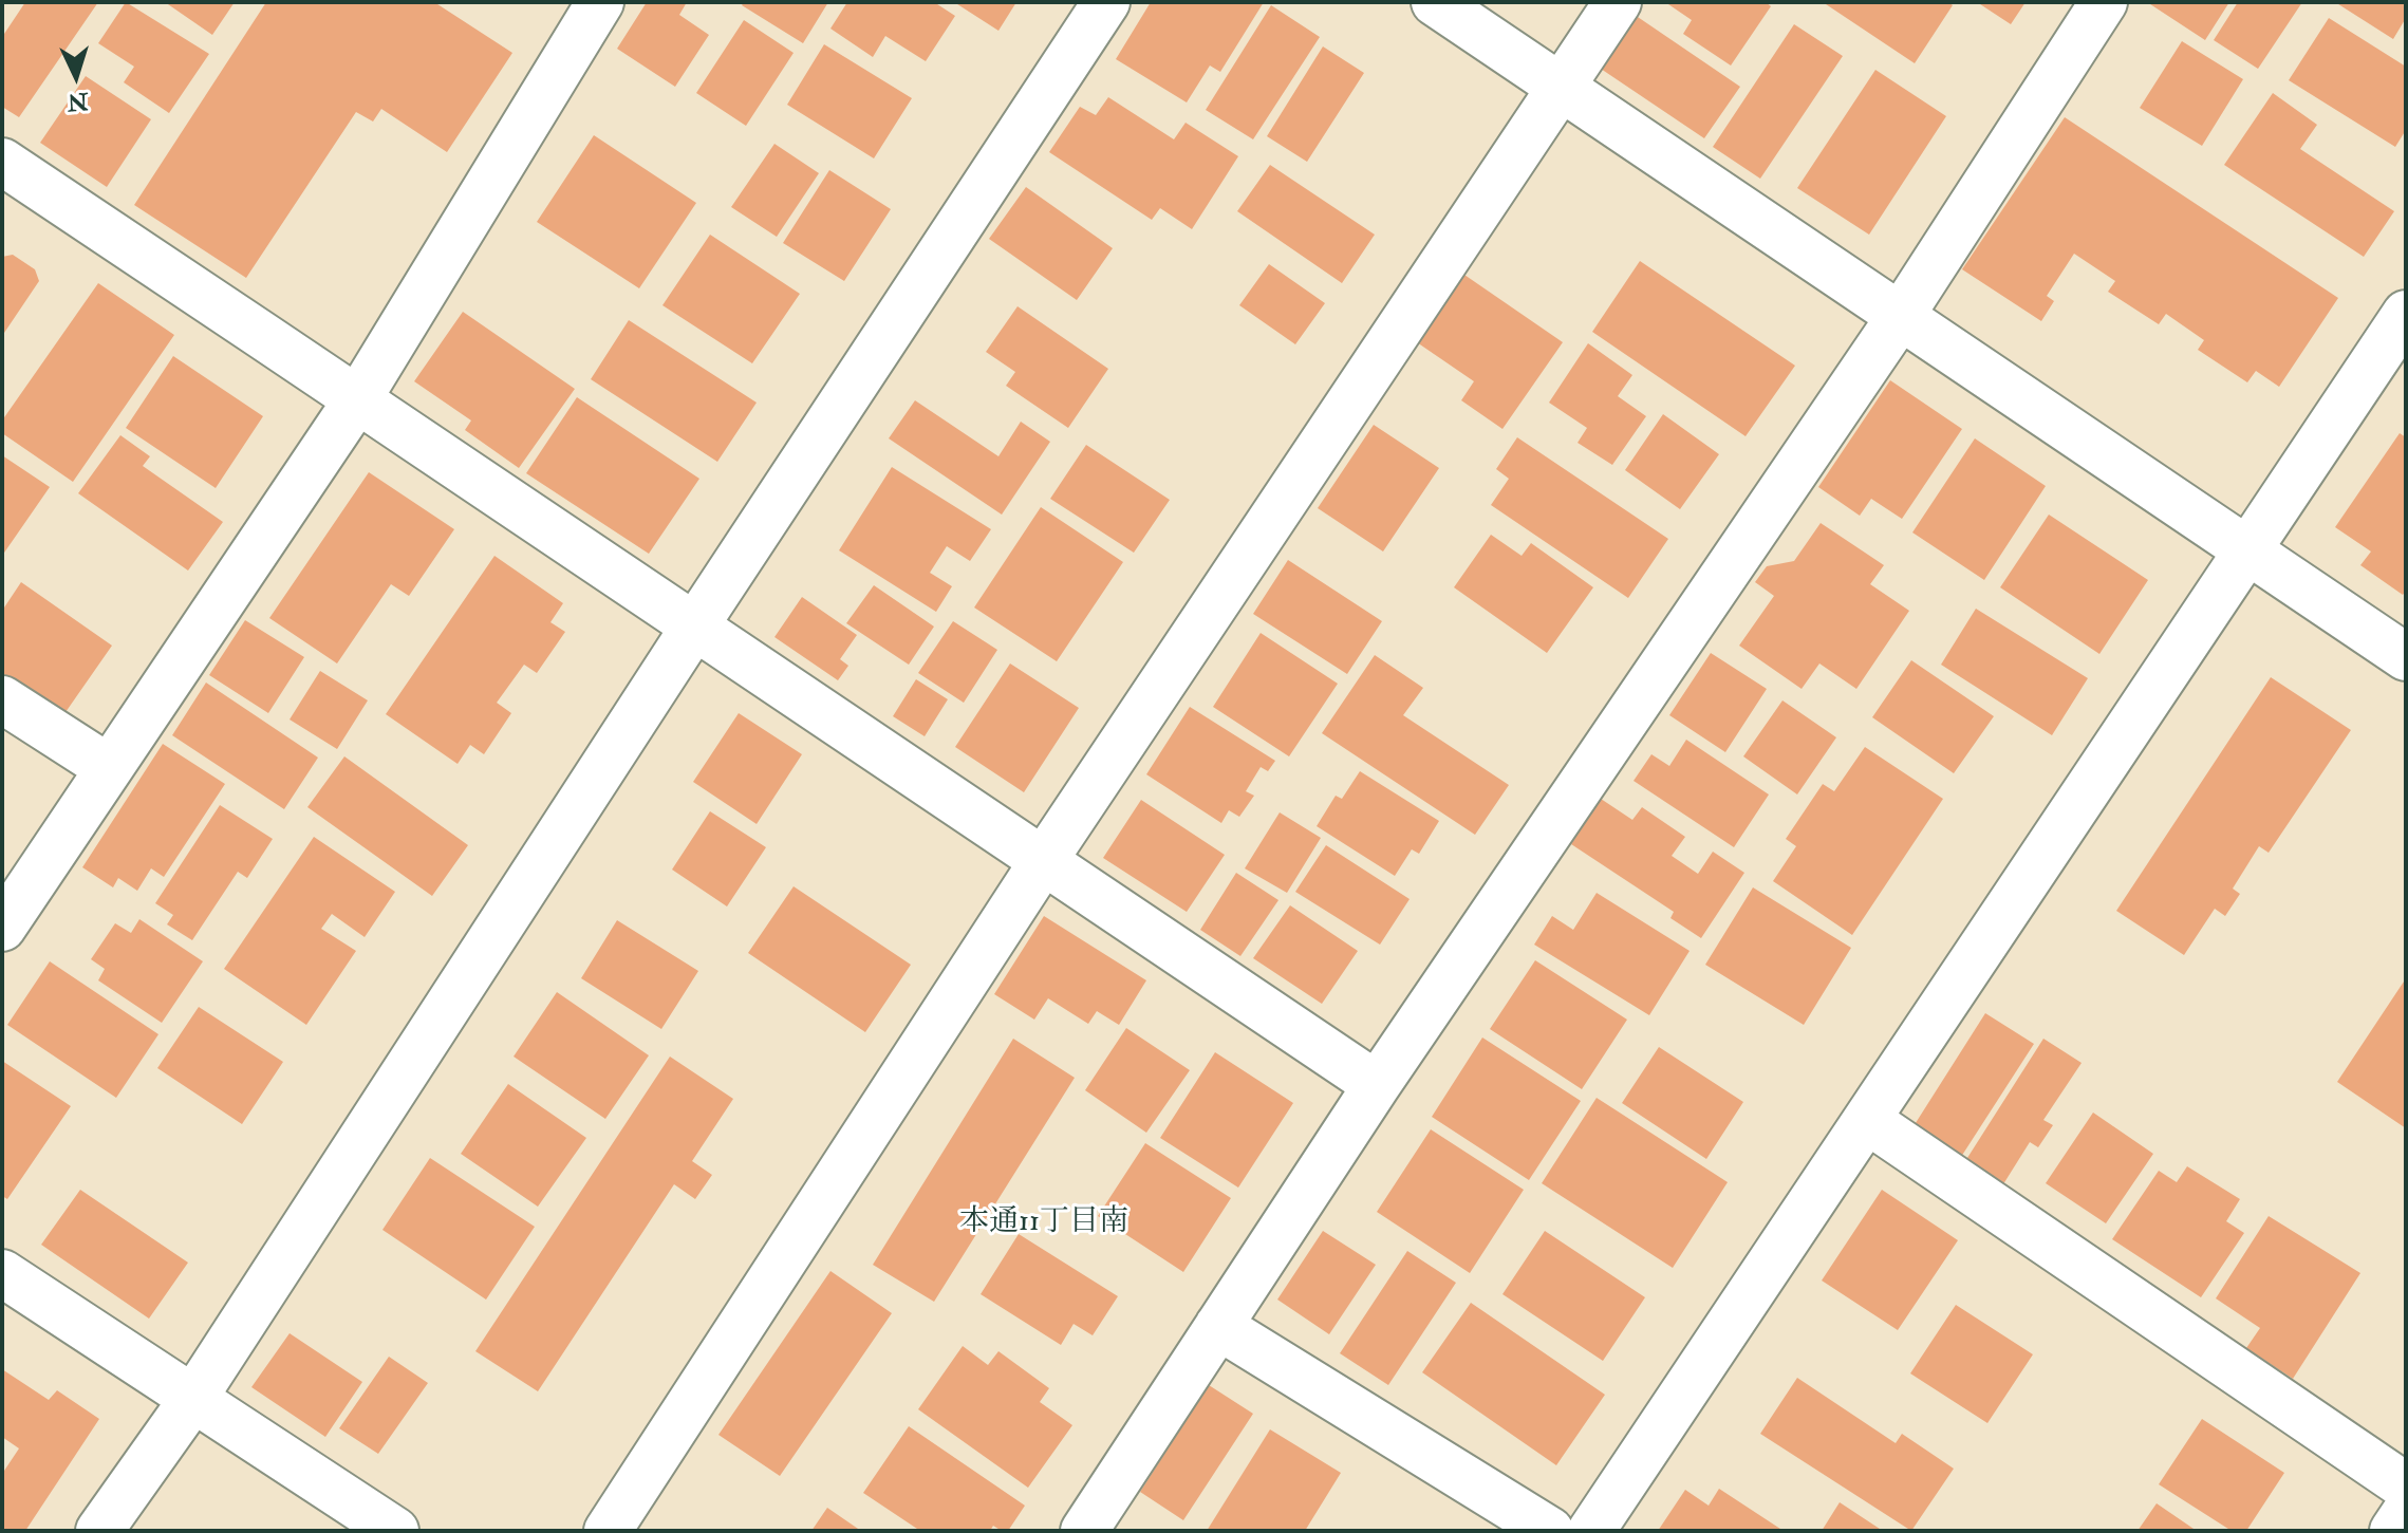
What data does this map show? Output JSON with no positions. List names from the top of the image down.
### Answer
{
  "districts": ["本通11丁目南"],
  "north": "bottom"
}
